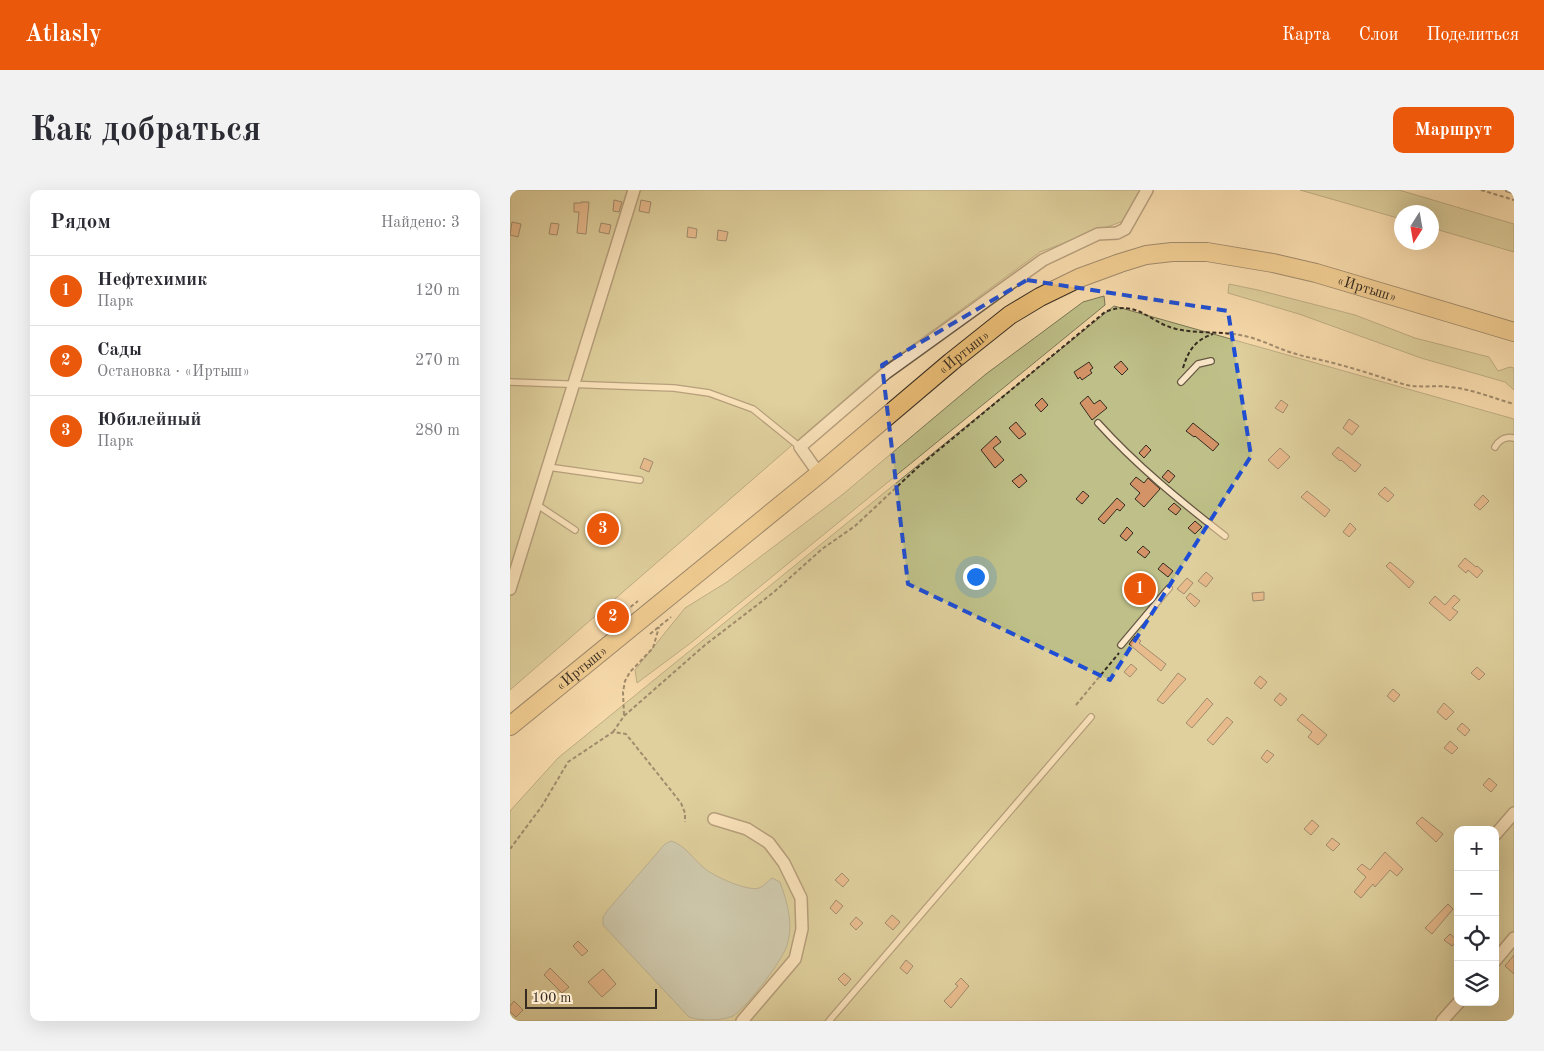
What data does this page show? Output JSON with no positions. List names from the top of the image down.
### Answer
{
  "streets": {
    "main road": ["«Иртыш»"]
  },
  "scale_bar": "100 m",
  "north": "bottom",
  "page": {
    "header": "Atlasly",
    "nav": ["Карта", "Слои", "Поделиться"],
    "buttons": "Маршрут",
    "title": "Как добраться",
    "heading": ["Рядом", "Найдено: 3"],
    "list": [
      {
        "mark": "1",
        "name": "Нефтехимик",
        "note": "Парк",
        "value": "120 m"
      },
      {
        "mark": "2",
        "name": "Сады",
        "note": "Остановка · «Иртыш»",
        "value": "270 m"
      },
      {
        "mark": "3",
        "name": "Юбилейный",
        "note": "Парк",
        "value": "280 m"
      }
    ],
    "pins": ["3", "1", "2"],
    "map_buttons": ["+", "−"],
    "scale": "100 m"
  }
}
